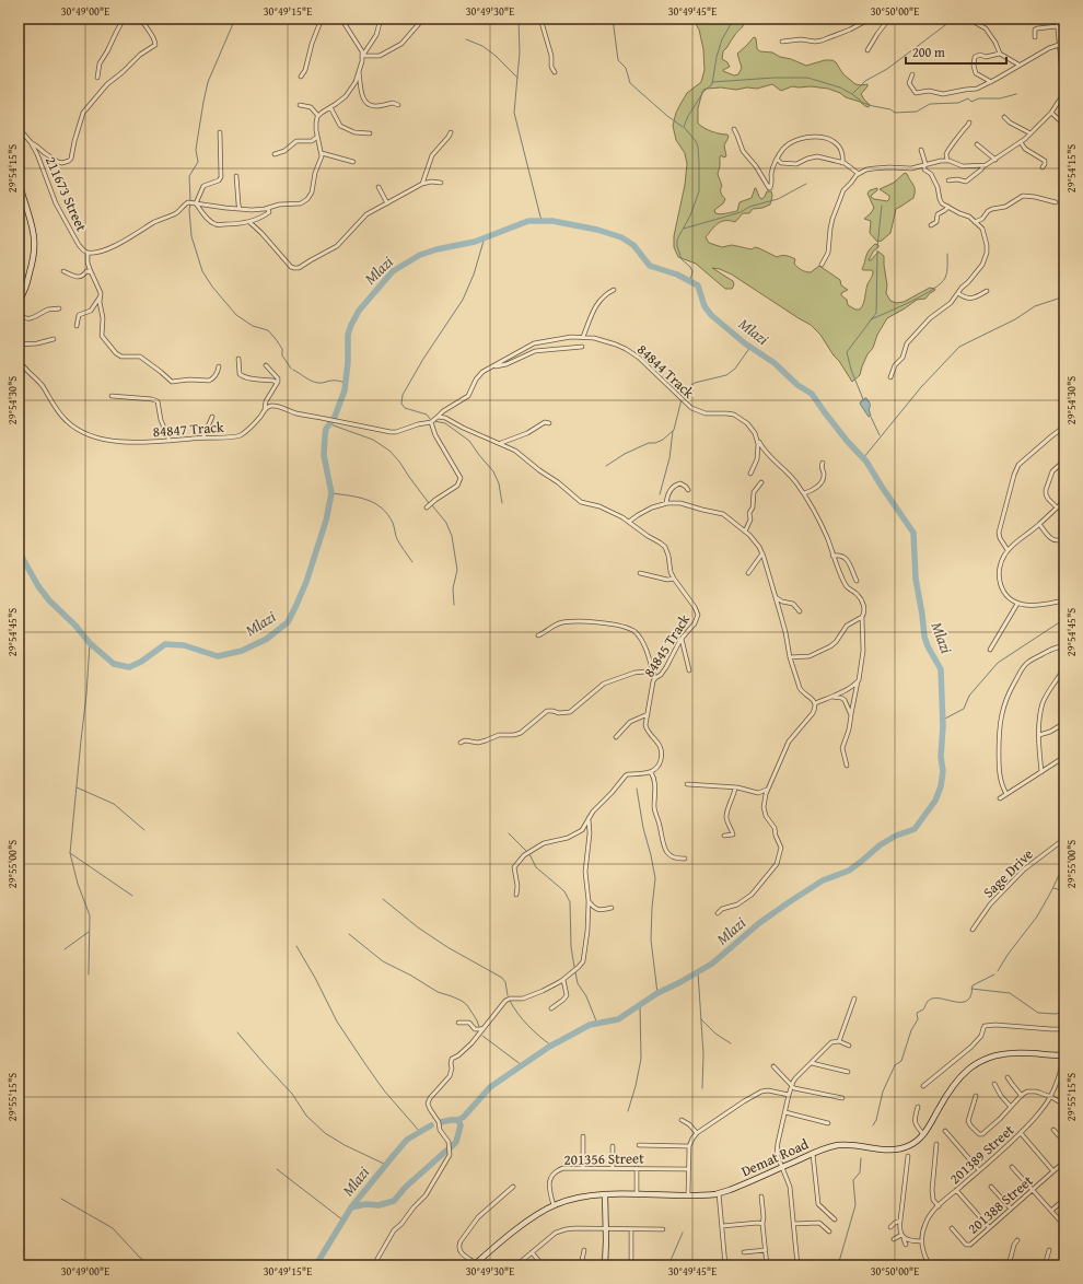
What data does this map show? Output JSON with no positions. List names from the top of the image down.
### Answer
{
  "streets": {
    "street": [
      "211673 Street",
      "84844 Track",
      "84847 Track",
      "84845 Track",
      "Sage Drive",
      "201389 Street",
      "Demat Road",
      "201356 Street",
      "201388 Street"
    ]
  },
  "crossings": [
    ["84844 Track", "84845 Track"],
    ["201389 Street", "Demat Road"],
    ["Demat Road", "201356 Street"]
  ],
  "water": ["Mlazi"],
  "scale_bar": "200 m",
  "coordinates": [
    "30°49'00\"E",
    "30°49'15\"E",
    "30°49'30\"E",
    "30°49'45\"E",
    "30°50'00\"E",
    "29°54'15\"S",
    "29°54'30\"S",
    "29°54'45\"S",
    "29°55'00\"S",
    "29°55'15\"S"
  ]
}
